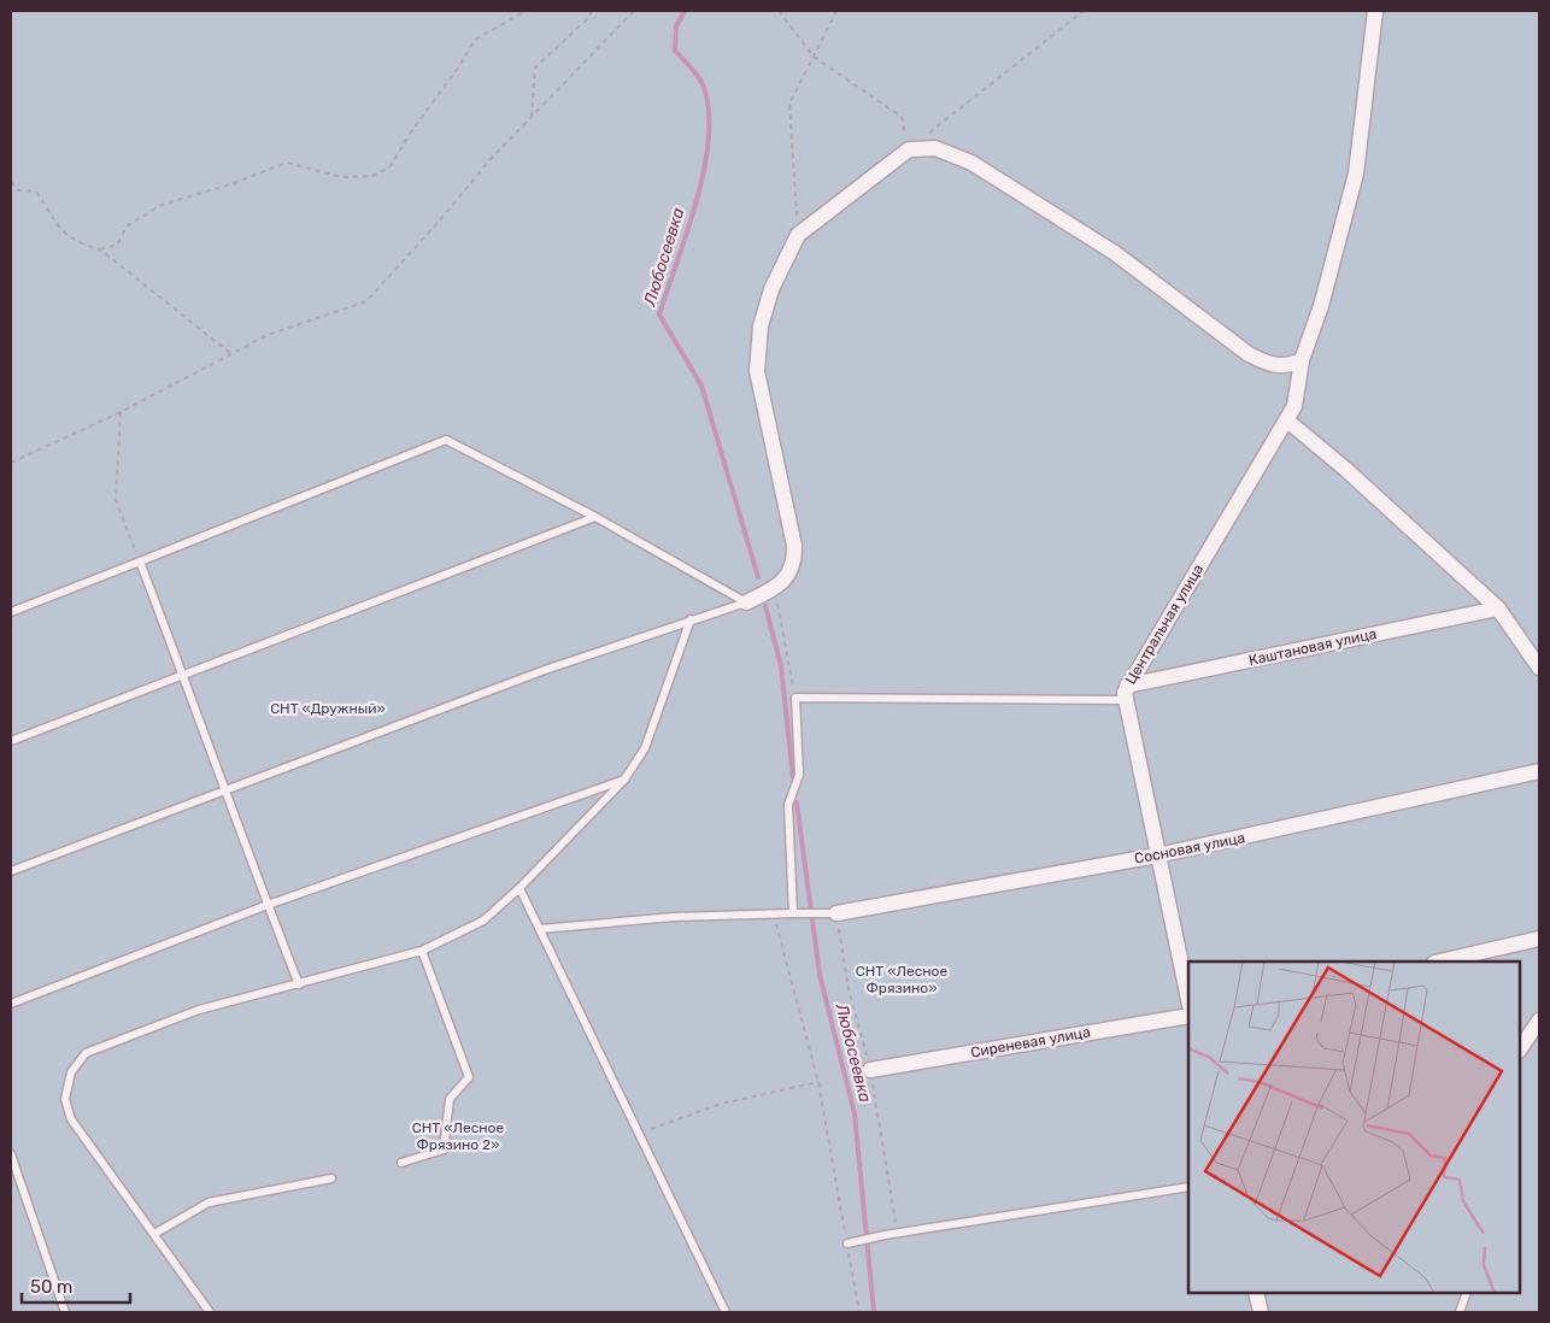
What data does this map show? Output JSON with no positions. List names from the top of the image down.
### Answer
{
  "streets": {
    "street": [
      "Центральная улица",
      "Каштановая улица",
      "Сосновая улица",
      "Сиреневая улица"
    ]
  },
  "crossings": [
    ["Центральная улица", "Каштановая улица"],
    ["Центральная улица", "Сосновая улица"]
  ],
  "water": ["Любосеевка"],
  "parks": ["СНТ «Дружный»", "СНТ «Лесное Фрязино»", "СНТ «Лесное Фрязино 2»"],
  "scale_bar": "50 m"
}
